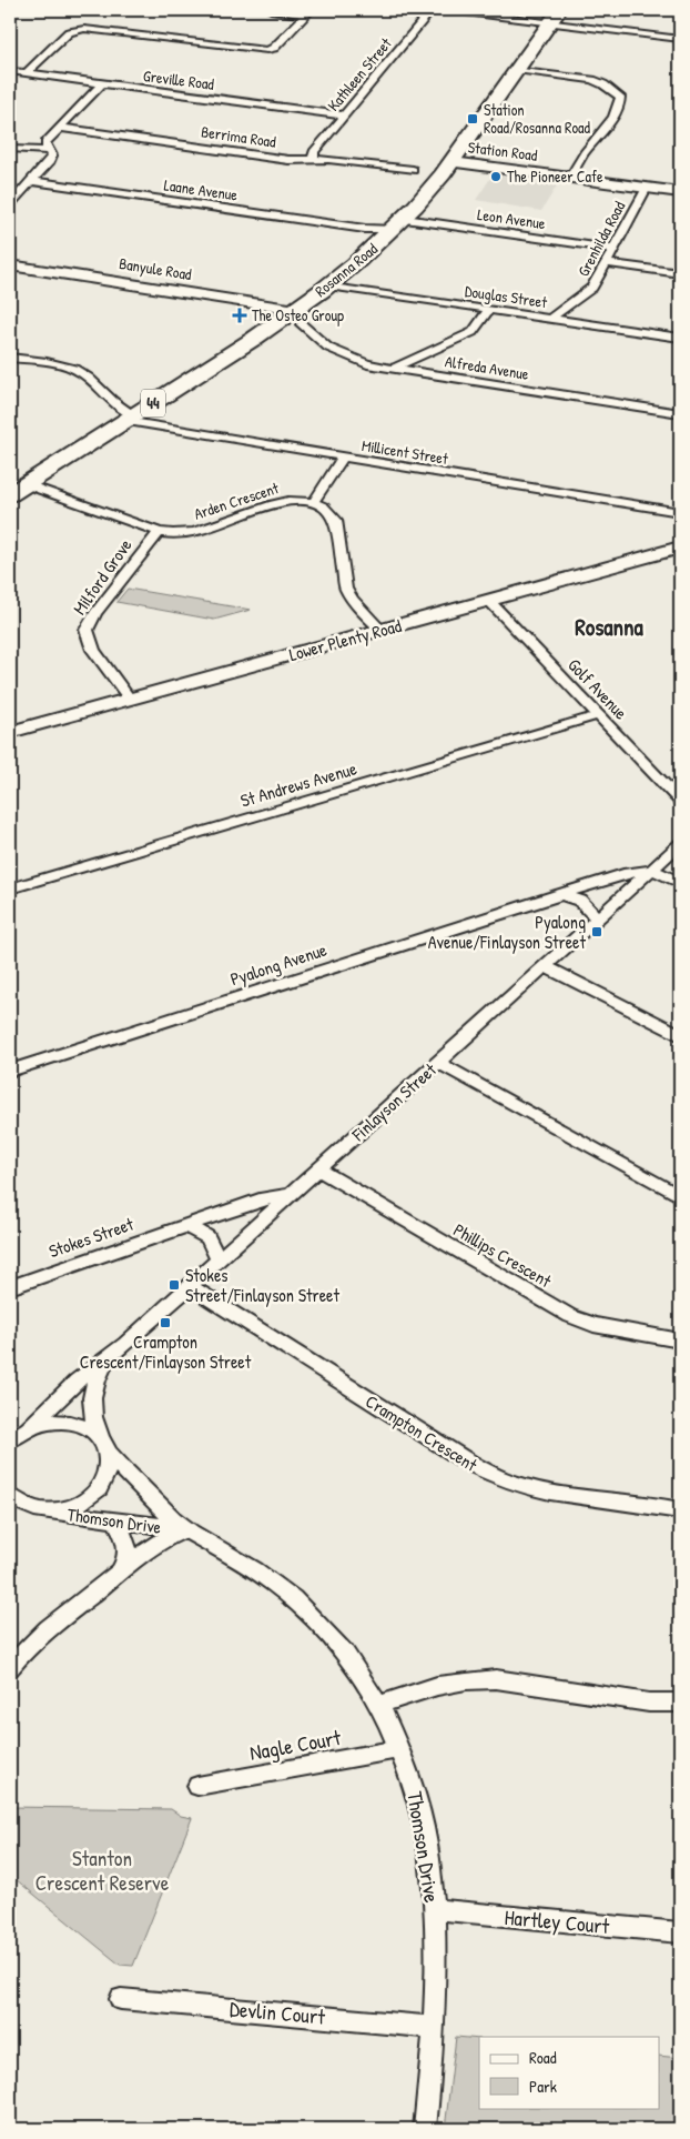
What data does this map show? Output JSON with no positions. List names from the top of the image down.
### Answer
{
  "streets": {
    "highway": ["Rosanna Road", "44"],
    "main road": ["Station Road", "Banyule Road", "Lower Plenty Road"],
    "street": [
      "Kathleen Street",
      "Greville Road",
      "Berrima Road",
      "Laane Avenue",
      "Leon Avenue",
      "Grenhilda Road",
      "Douglas Street",
      "Alfreda Avenue",
      "Millicent Street",
      "Arden Crescent",
      "Milford Grove",
      "Golf Avenue",
      "St Andrews Avenue",
      "Pyalong Avenue",
      "Finlayson Street",
      "Stokes Street",
      "Phillips Crescent",
      "Crampton Crescent",
      "Thomson Drive",
      "Nagle Court",
      "Hartley Court",
      "Devlin Court"
    ]
  },
  "crossings": [
    ["Kathleen Street", "Greville Road"],
    ["Kathleen Street", "Berrima Road"],
    ["Station Road", "Grenhilda Road"],
    ["Station Road", "Rosanna Road"],
    ["Laane Avenue", "Leon Avenue"],
    ["Laane Avenue", "Rosanna Road"],
    ["Leon Avenue", "Grenhilda Road"],
    ["Leon Avenue", "Rosanna Road"],
    ["Grenhilda Road", "Douglas Street"],
    ["Banyule Road", "Rosanna Road"],
    ["Banyule Road", "Alfreda Avenue"],
    ["Rosanna Road", "Douglas Street"],
    ["Rosanna Road", "Alfreda Avenue"],
    ["Rosanna Road", "Millicent Street"],
    ["Rosanna Road", "Arden Crescent"],
    ["Arden Crescent", "Milford Grove"],
    ["Milford Grove", "Lower Plenty Road"],
    ["Lower Plenty Road", "Golf Avenue"],
    ["Golf Avenue", "St Andrews Avenue"],
    ["Pyalong Avenue", "Finlayson Street"],
    ["Finlayson Street", "Stokes Street"],
    ["Finlayson Street", "Phillips Crescent"],
    ["Finlayson Street", "Crampton Crescent"],
    ["Finlayson Street", "Thomson Drive"],
    ["Thomson Drive", "Nagle Court"],
    ["Thomson Drive", "Hartley Court"],
    ["Thomson Drive", "Devlin Court"]
  ],
  "districts": ["Rosanna"],
  "parks": ["Stanton Crescent Reserve"],
  "places": {
    "transit": [
      "Station Road/Rosanna Road",
      "Pyalong Avenue/Finlayson Street",
      "Stokes Street/Finlayson Street",
      "Crampton Crescent/Finlayson Street"
    ],
    "other": ["The Pioneer Cafe"],
    "health": ["The Osteo Group"]
  },
  "legend": ["Road", "Park"]
}
